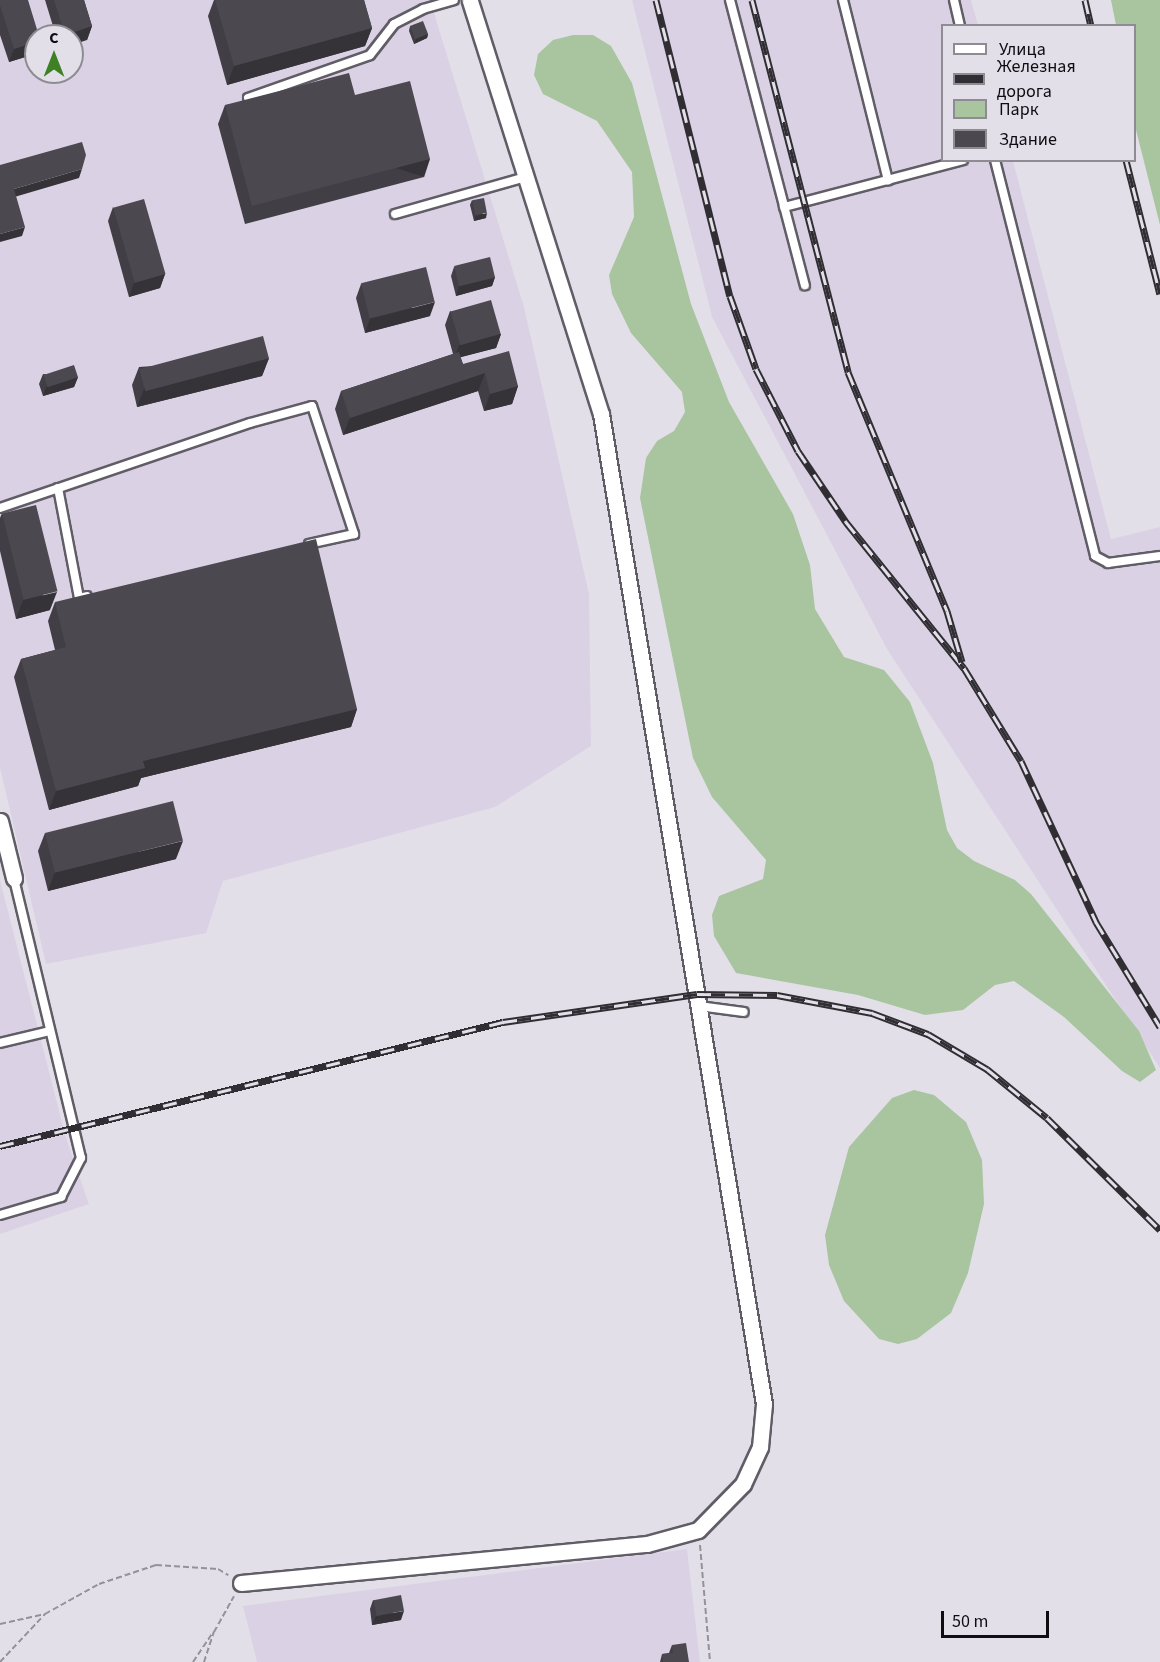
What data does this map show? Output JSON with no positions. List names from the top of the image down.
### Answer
{
  "legend": [
    "Улица",
    "Железная дорога",
    "Парк",
    "Здание"
  ],
  "scale_bar": "50 m",
  "north": "top"
}
